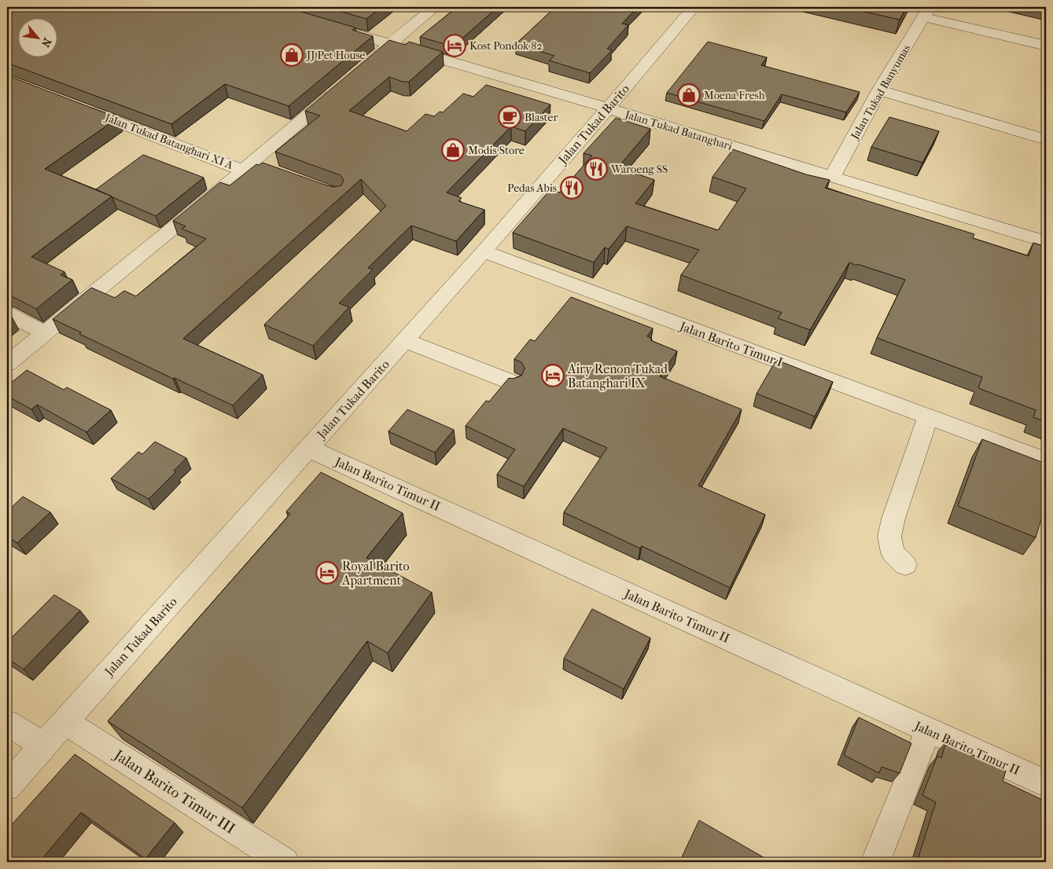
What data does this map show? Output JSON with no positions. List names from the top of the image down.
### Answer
{
  "streets": {
    "street": [
      "Jalan Tukad Banyumas",
      "Jalan Tukad Barito",
      "Jalan Tukad Batanghari",
      "Jalan Tukad Batanghari XI A",
      "Jalan Barito Timur I",
      "Jalan Barito Timur II",
      "Jalan Barito Timur III"
    ]
  },
  "crossings": [
    ["Jalan Tukad Banyumas", "Jalan Tukad Batanghari"],
    ["Jalan Tukad Barito", "Jalan Tukad Batanghari"],
    ["Jalan Tukad Barito", "Jalan Barito Timur I"],
    ["Jalan Tukad Barito", "Jalan Barito Timur II"],
    ["Jalan Tukad Barito", "Jalan Barito Timur III"]
  ],
  "places": {
    "hotel": ["Kost Pondok 82", "Airy Renon Tukad Batanghari IX", "Royal Barito Apartment"],
    "shop": ["JJ Pet House", "Moena Fresh", "Modis Store"],
    "cafe": ["Blaster"],
    "restaurant": ["Waroeng SS", "Pedas Abis"]
  },
  "north": "bottom right"
}
